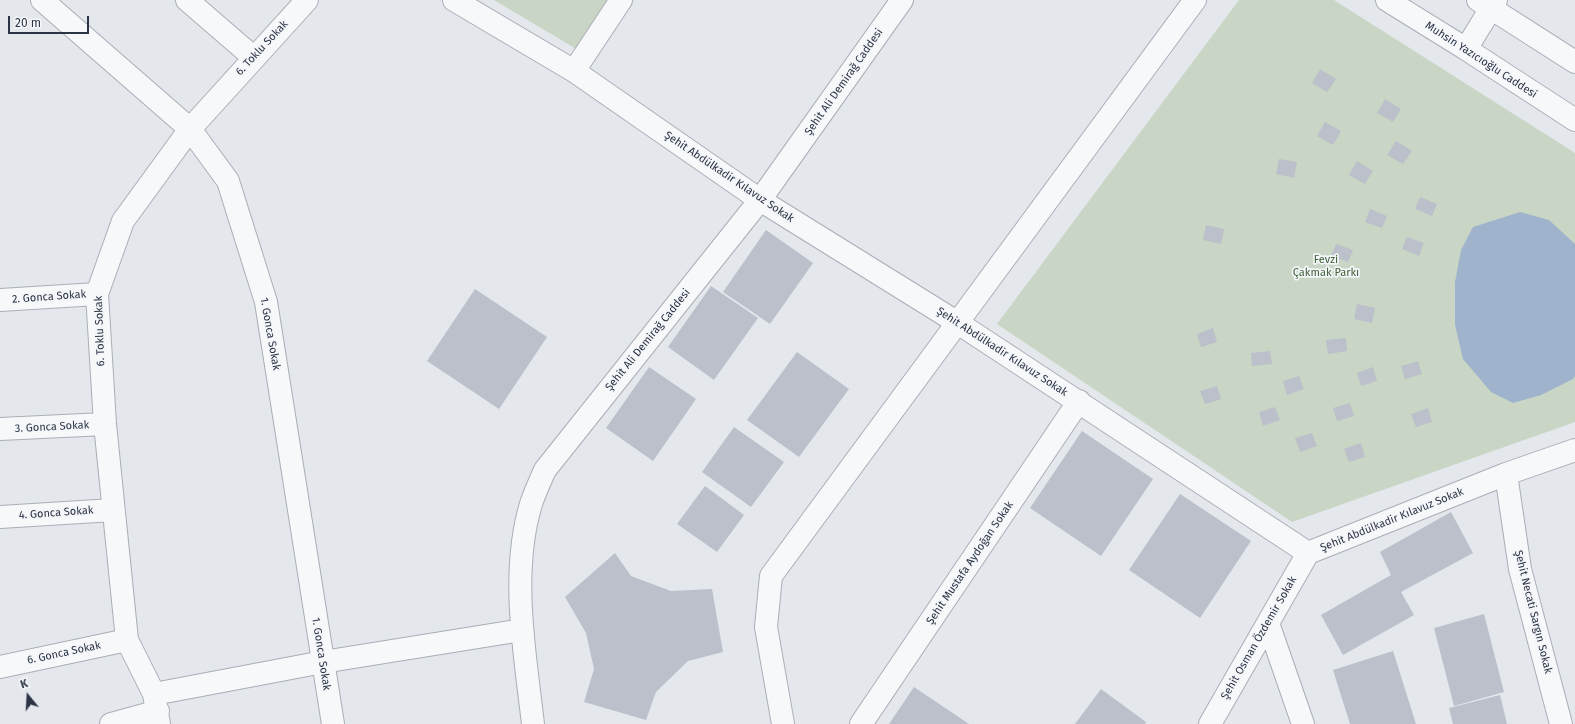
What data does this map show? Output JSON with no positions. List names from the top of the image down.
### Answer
{
  "streets": {
    "street": [
      "6. Toklu Sokak",
      "Muhsin Yazıcıoğlu Caddesi",
      "Şehit Ali Demirağ Caddesi",
      "Şehit Abdülkadir Kılavuz Sokak",
      "2. Gonca Sokak",
      "1. Gonca Sokak",
      "3. Gonca Sokak",
      "4. Gonca Sokak",
      "Şehit Mustafa Aydoğan Sokak",
      "Şehit Necati Sargın Sokak",
      "Şehit Osman Özdemir Sokak",
      "6. Gonca Sokak"
    ]
  },
  "crossings": [
    ["6. Toklu Sokak", "2. Gonca Sokak"],
    ["6. Toklu Sokak", "1. Gonca Sokak"],
    ["6. Toklu Sokak", "3. Gonca Sokak"],
    ["6. Toklu Sokak", "4. Gonca Sokak"],
    ["6. Toklu Sokak", "6. Gonca Sokak"],
    ["Şehit Ali Demirağ Caddesi", "Şehit Abdülkadir Kılavuz Sokak"],
    ["Şehit Abdülkadir Kılavuz Sokak", "Şehit Mustafa Aydoğan Sokak"],
    ["Şehit Abdülkadir Kılavuz Sokak", "Şehit Necati Sargın Sokak"],
    ["Şehit Abdülkadir Kılavuz Sokak", "Şehit Osman Özdemir Sokak"]
  ],
  "parks": ["Fevzi Çakmak Parkı"],
  "scale_bar": "20 m",
  "north": "top"
}
